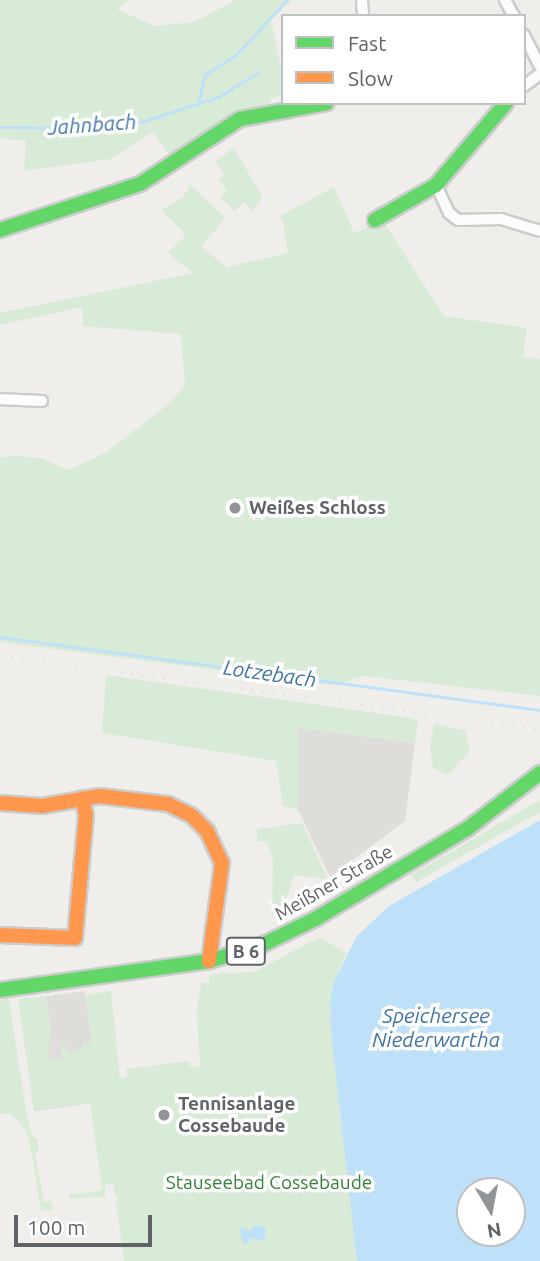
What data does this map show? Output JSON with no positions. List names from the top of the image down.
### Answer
{
  "streets": {
    "street": ["Meißner Straße", "B 6"]
  },
  "water": ["Jahnbach", "Lotzebach", "Speichersee Niederwartha"],
  "parks": ["Stauseebad Cossebaude"],
  "places": ["Weißes Schloss", "Tennisanlage Cossebaude"],
  "legend": ["Fast", "Slow"],
  "scale_bar": "100 m",
  "north": "bottom"
}
